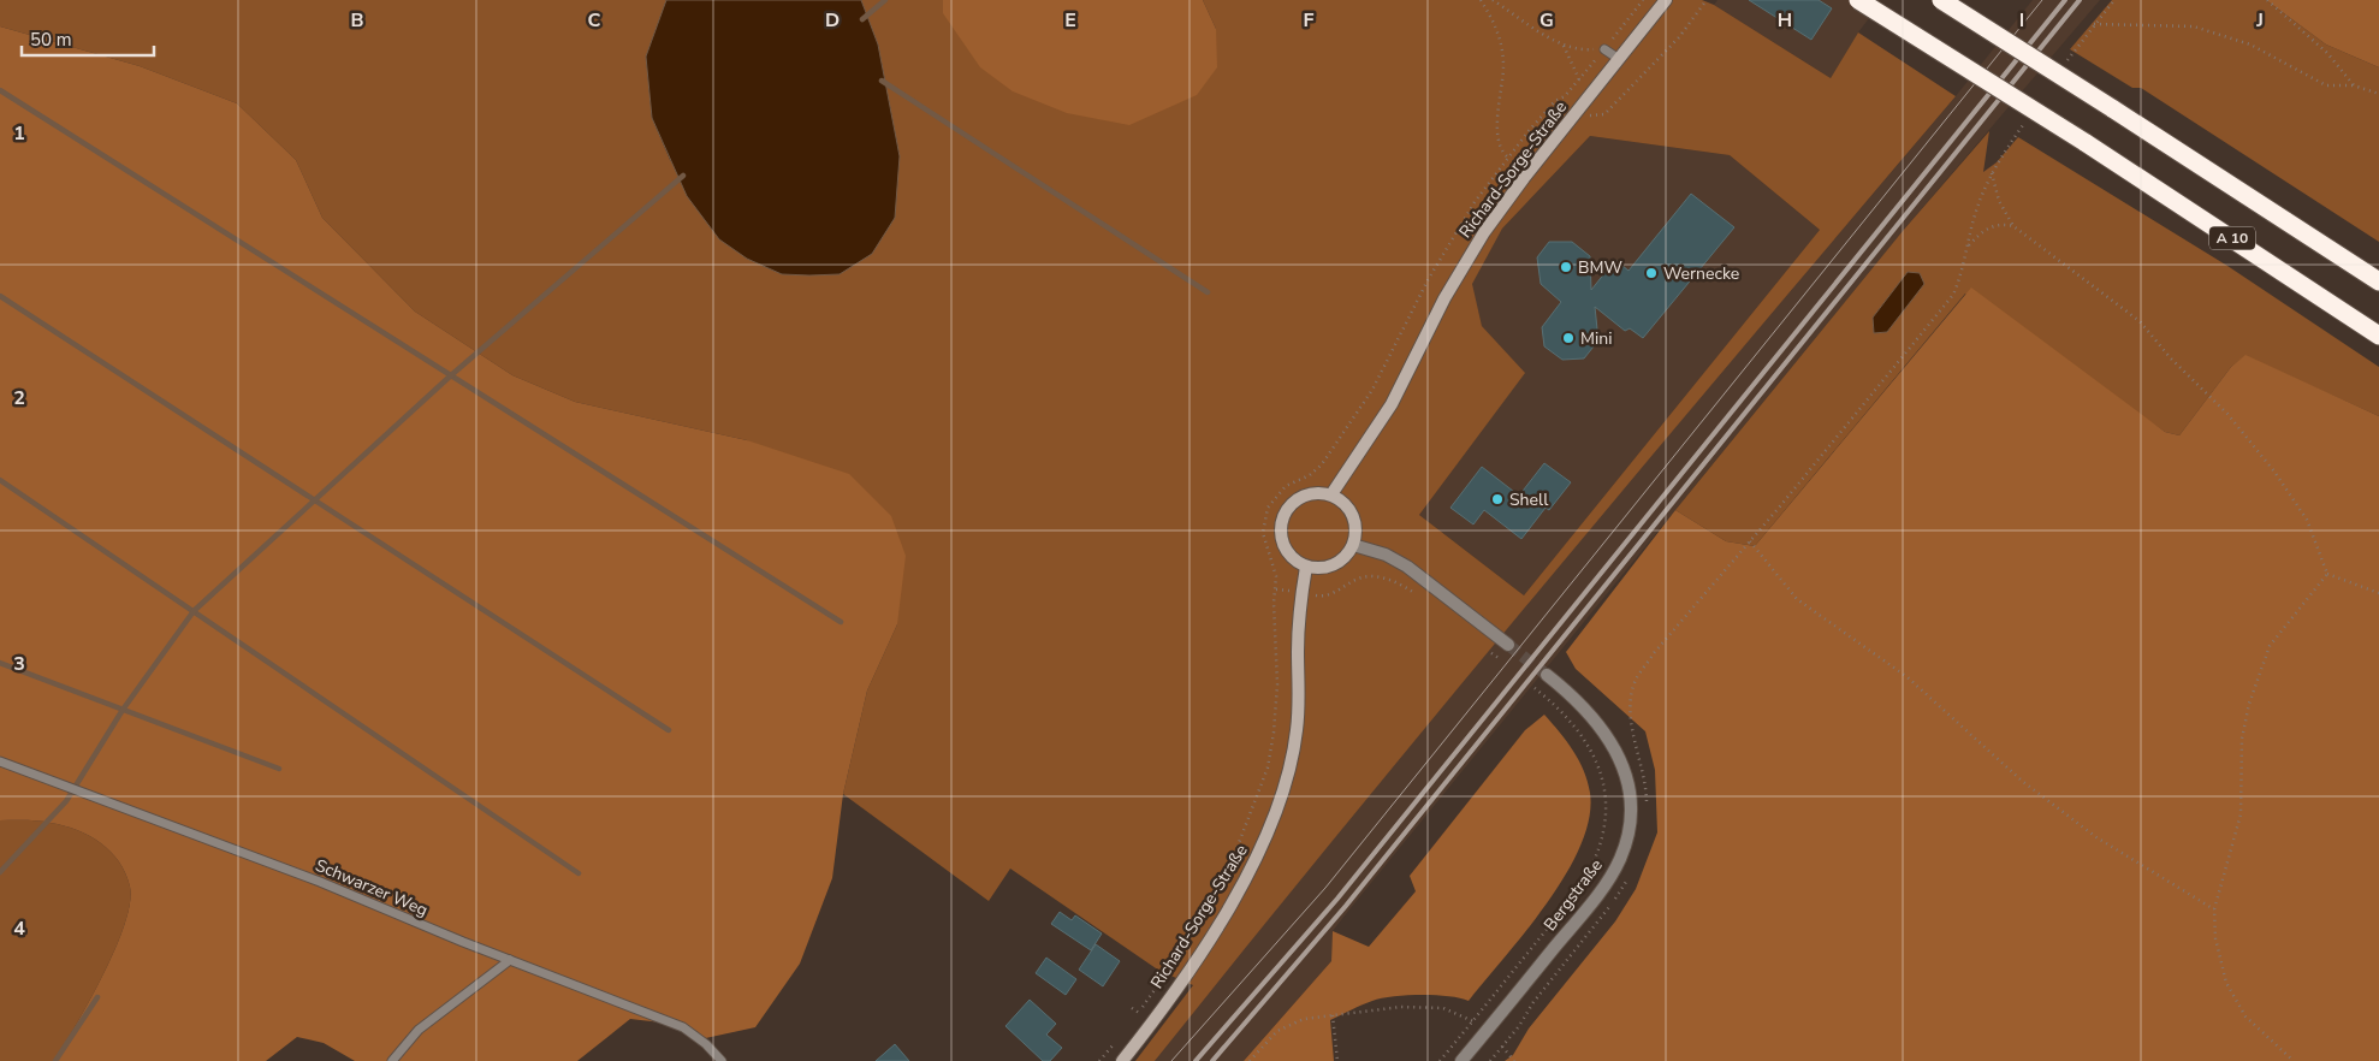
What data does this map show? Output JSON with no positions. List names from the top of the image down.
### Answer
{
  "streets": {
    "highway": ["A 10"],
    "main road": ["Richard-Sorge-Straße"],
    "street": ["Bergstraße"],
    "lane": ["Schwarzer Weg"]
  },
  "places": [
    "BMW",
    "Wernecke",
    "Mini",
    "Shell"
  ],
  "scale_bar": "50 m",
  "grid": {
    "columns": [
      "B",
      "C",
      "D",
      "E",
      "F",
      "G",
      "H",
      "I",
      "J"
    ],
    "rows": [
      "1",
      "2",
      "3",
      "4"
    ]
  }
}
